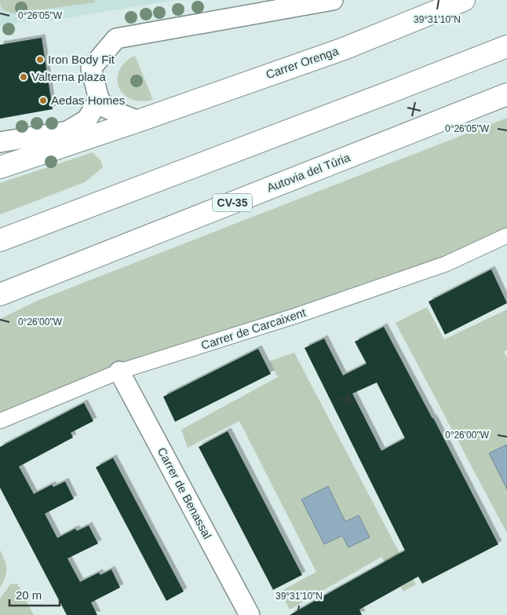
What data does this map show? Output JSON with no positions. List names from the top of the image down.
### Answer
{
  "streets": {
    "main road": ["Carrer Orenga", "Autovia del Túria", "CV-35"],
    "street": ["Carrer de Carcaixent", "Carrer de Benassal"]
  },
  "crossings": [
    ["Carrer de Carcaixent", "Carrer de Benassal"]
  ],
  "places": ["Iron Body Fit", "Valterna plaza", "Aedas Homes"],
  "scale_bar": "20 m",
  "coordinates": ["0°26'05\"W", "39°31'10\"N", "0°26'00\"W"]
}
